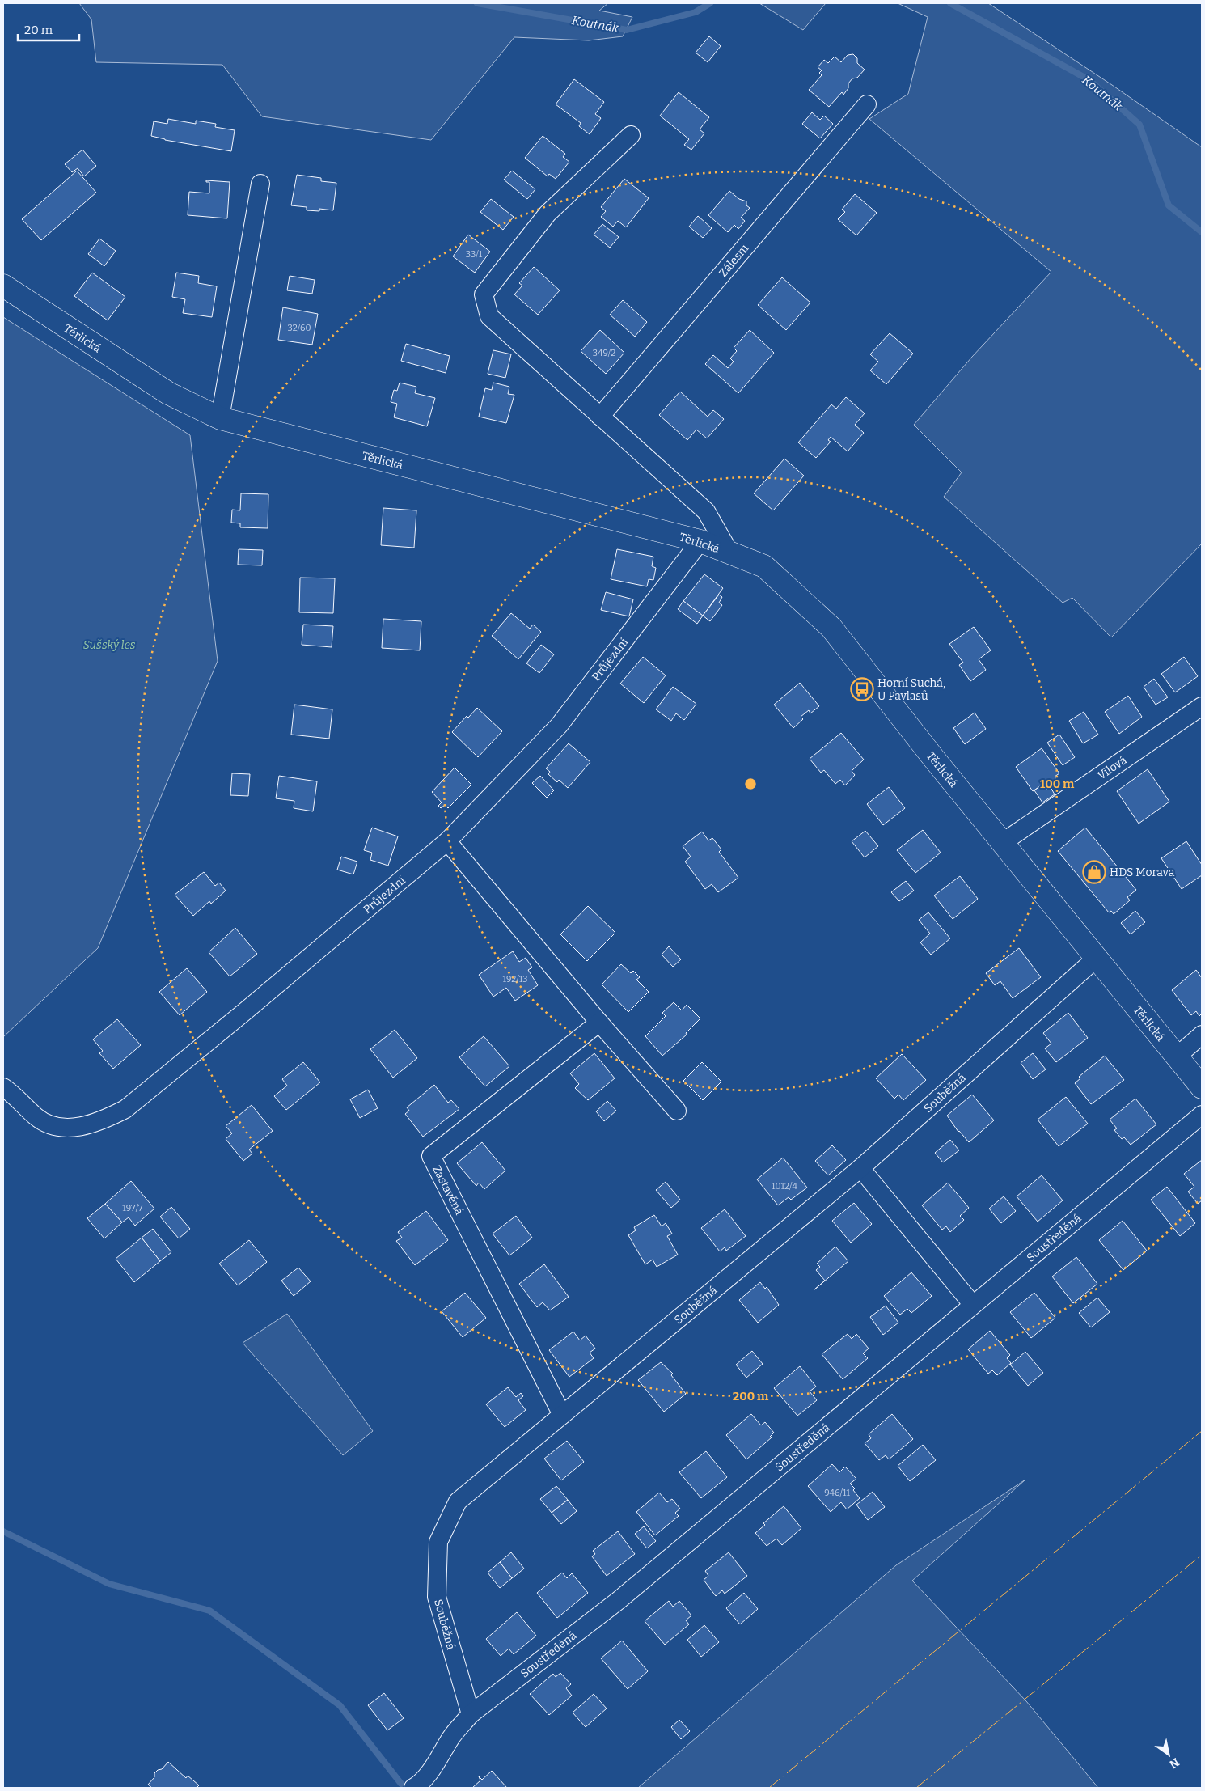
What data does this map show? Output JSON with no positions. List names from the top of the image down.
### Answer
{
  "streets": {
    "main road": ["Těrlická"],
    "street": [
      "Zálesní",
      "Průjezdní",
      "Vilová",
      "Souběžná",
      "Zastavěná",
      "Soustředěná"
    ]
  },
  "crossings": [
    ["Těrlická", "Průjezdní"],
    ["Těrlická", "Vilová"],
    ["Těrlická", "Souběžná"],
    ["Souběžná", "Zastavěná"],
    ["Souběžná", "Soustředěná"]
  ],
  "water": ["Koutnák"],
  "parks": ["Sušský les"],
  "places": {
    "bus stop": ["Horní Suchá, U Pavlasů"],
    "shop": ["HDS Morava"]
  },
  "house_numbers": [
    "33/1",
    "32/60",
    "349/2",
    "192/13",
    "1012/4",
    "197/7",
    "946/11"
  ],
  "scale_bar": "20 m",
  "north": "bottom right",
  "rings": ["100 m", "200 m"]
}
